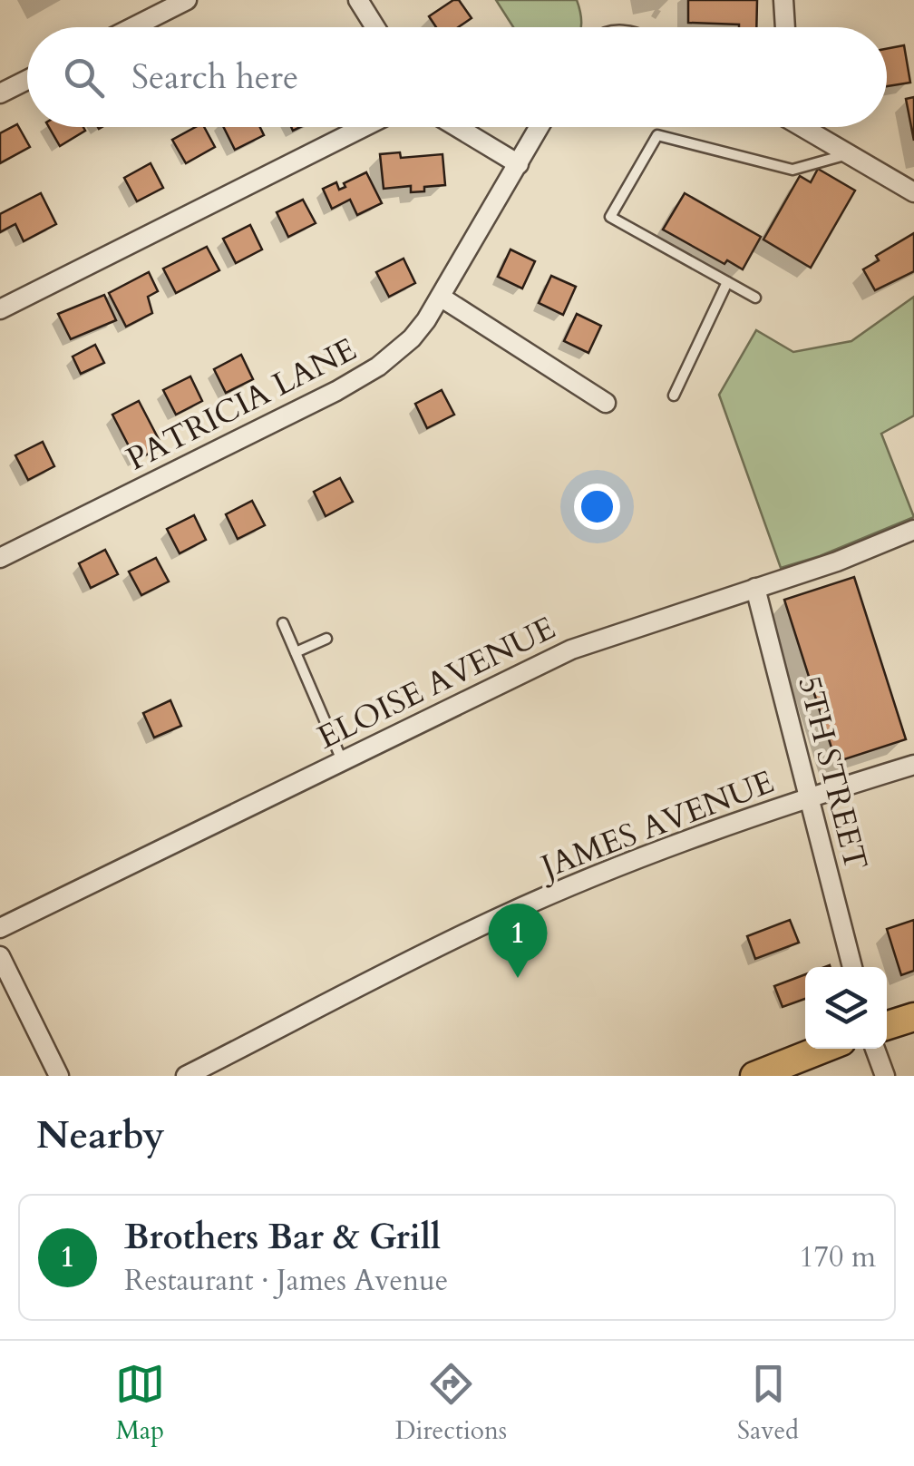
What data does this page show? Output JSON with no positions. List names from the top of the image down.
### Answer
{
  "streets": {
    "street": [
      "PATRICIA LANE",
      "ELOISE AVENUE",
      "5TH STREET",
      "JAMES AVENUE"
    ]
  },
  "crossings": [
    ["ELOISE AVENUE", "5TH STREET"],
    ["5TH STREET", "JAMES AVENUE"]
  ],
  "page": {
    "search": "Search here",
    "pins": "1",
    "heading": "Nearby",
    "list": [
      {
        "mark": "1",
        "name": "Brothers Bar & Grill",
        "note": "Restaurant · James Avenue",
        "value": "170 m"
      }
    ],
    "nav": ["Map", "Directions", "Saved"]
  }
}
